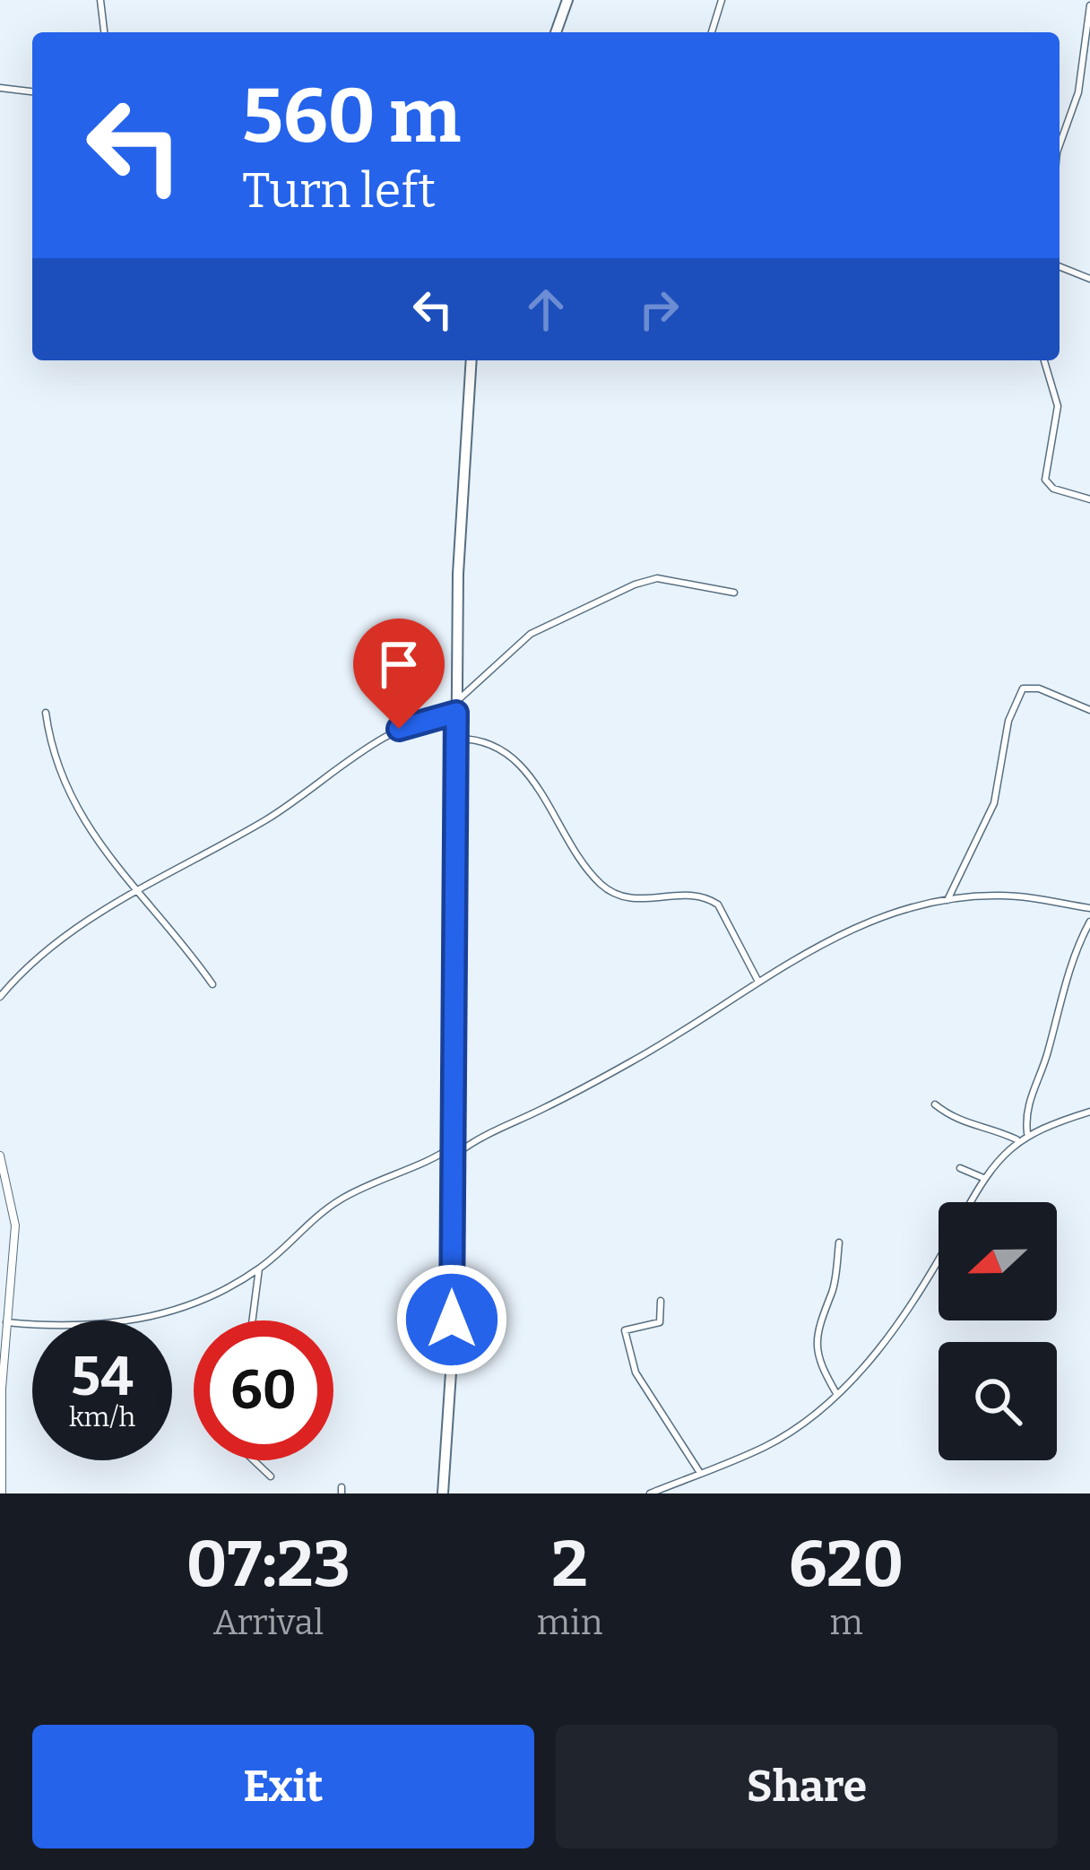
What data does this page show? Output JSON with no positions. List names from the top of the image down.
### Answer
{
  "north": "left",
  "page": {
    "turn": ["560 m", "Turn left"],
    "speed": "54 km/h",
    "limit": "60",
    "eta": [
      "07:23",
      "Arrival",
      "2",
      "min",
      "620",
      "m"
    ],
    "buttons": ["Exit", "Share"]
  }
}
